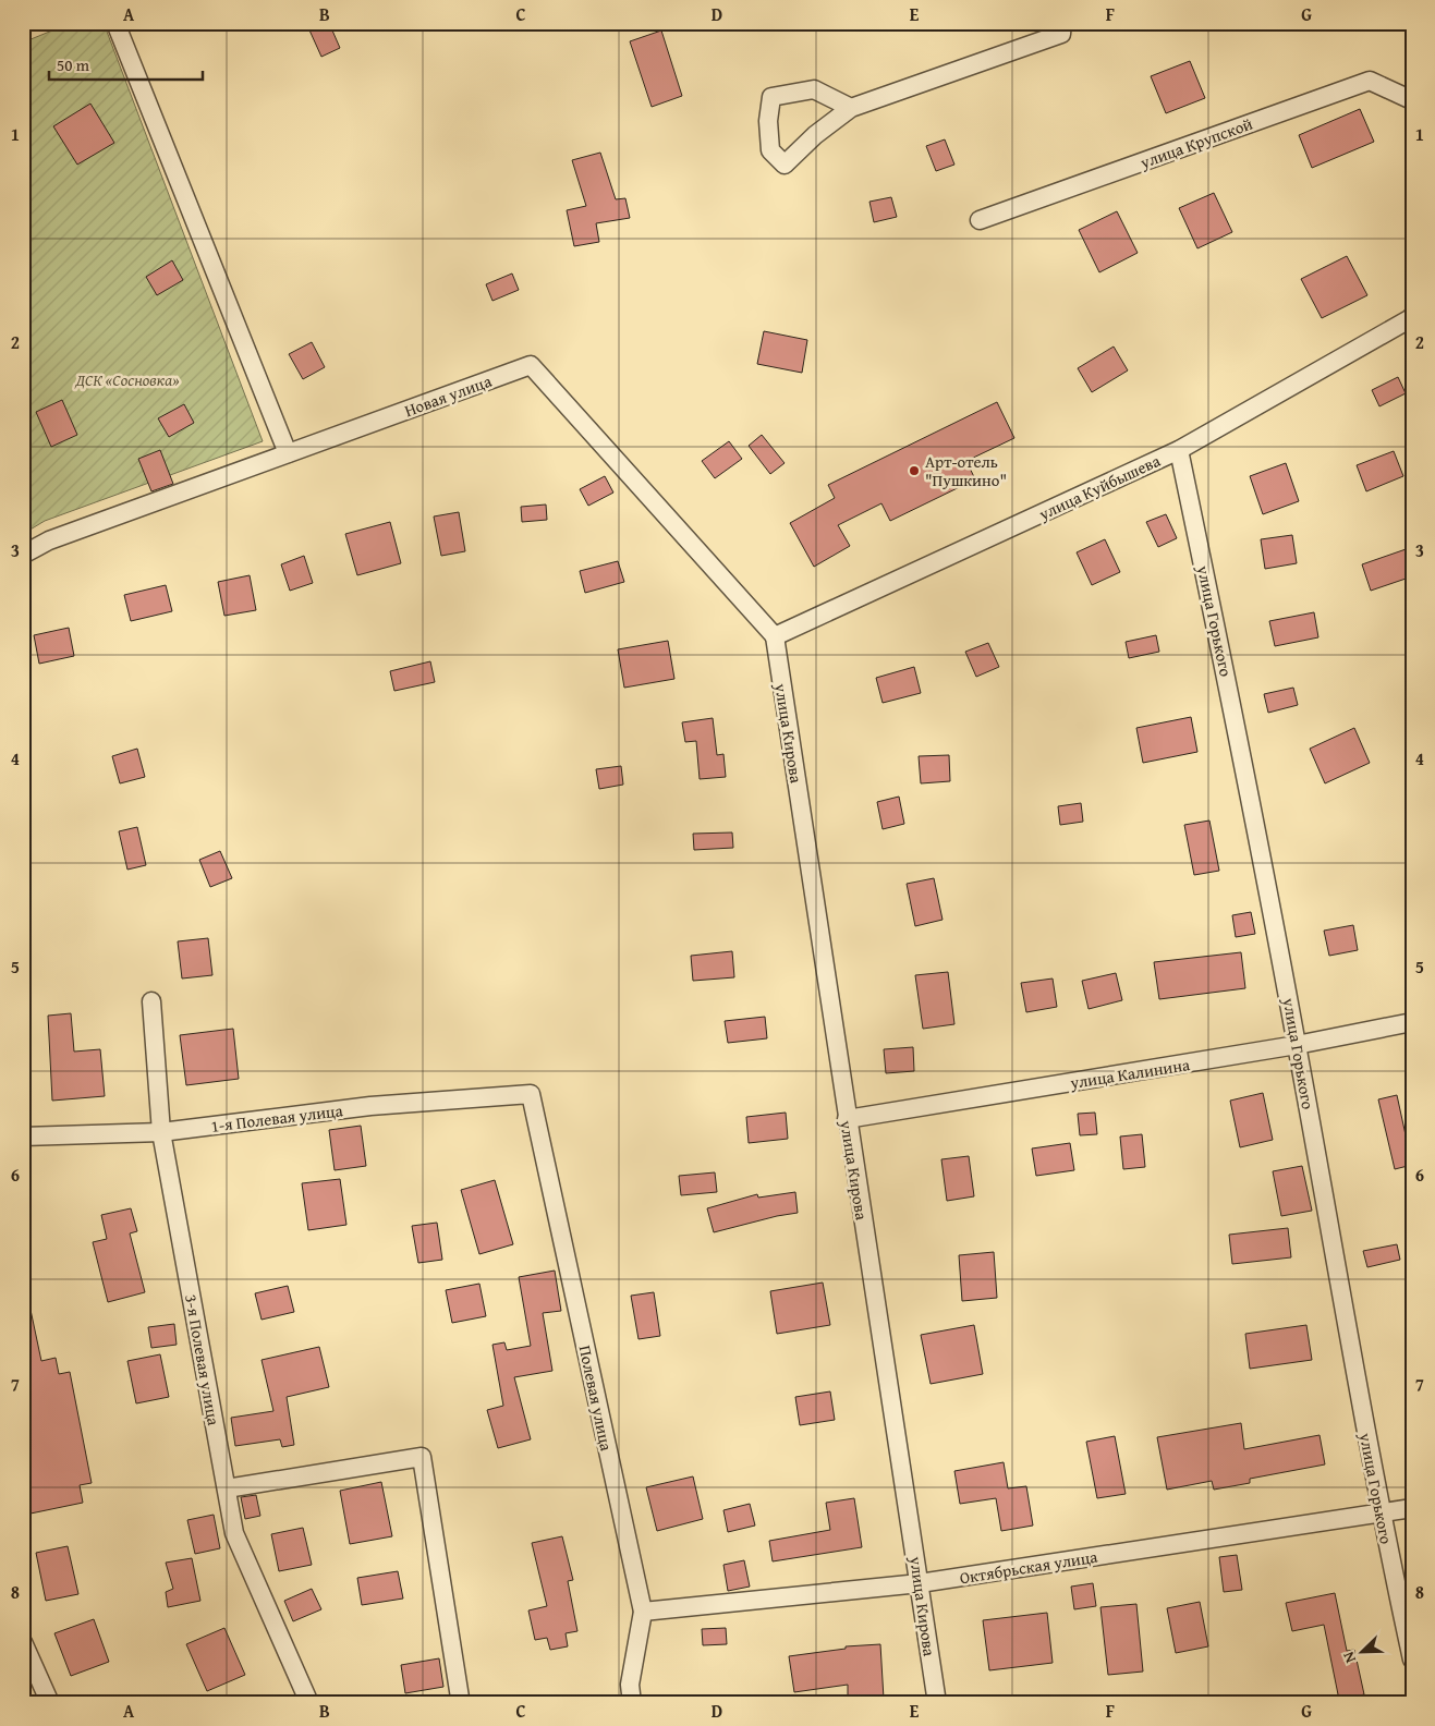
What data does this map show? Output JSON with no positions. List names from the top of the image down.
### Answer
{
  "streets": {
    "street": [
      "улица Крупской",
      "Новая улица",
      "улица Куйбышева",
      "улица Горького",
      "улица Кирова",
      "улица Калинина",
      "1-я Полевая улица",
      "3-я Полевая улица",
      "Полевая улица",
      "Октябрьская улица"
    ]
  },
  "crossings": [
    ["Новая улица", "улица Куйбышева"],
    ["Новая улица", "улица Кирова"],
    ["улица Куйбышева", "улица Горького"],
    ["улица Куйбышева", "улица Кирова"],
    ["улица Горького", "улица Калинина"],
    ["улица Горького", "Октябрьская улица"],
    ["улица Кирова", "улица Калинина"],
    ["улица Кирова", "Октябрьская улица"],
    ["1-я Полевая улица", "3-я Полевая улица"],
    ["1-я Полевая улица", "Полевая улица"],
    ["Полевая улица", "Октябрьская улица"]
  ],
  "parks": ["ДСК «Сосновка»"],
  "places": ["Арт-отель \"Пушкино\""],
  "scale_bar": "50 m",
  "north": "bottom left",
  "grid": {
    "columns": [
      "A",
      "B",
      "C",
      "D",
      "E",
      "F",
      "G"
    ],
    "rows": [
      "1",
      "2",
      "3",
      "4",
      "5",
      "6",
      "7",
      "8"
    ]
  }
}
